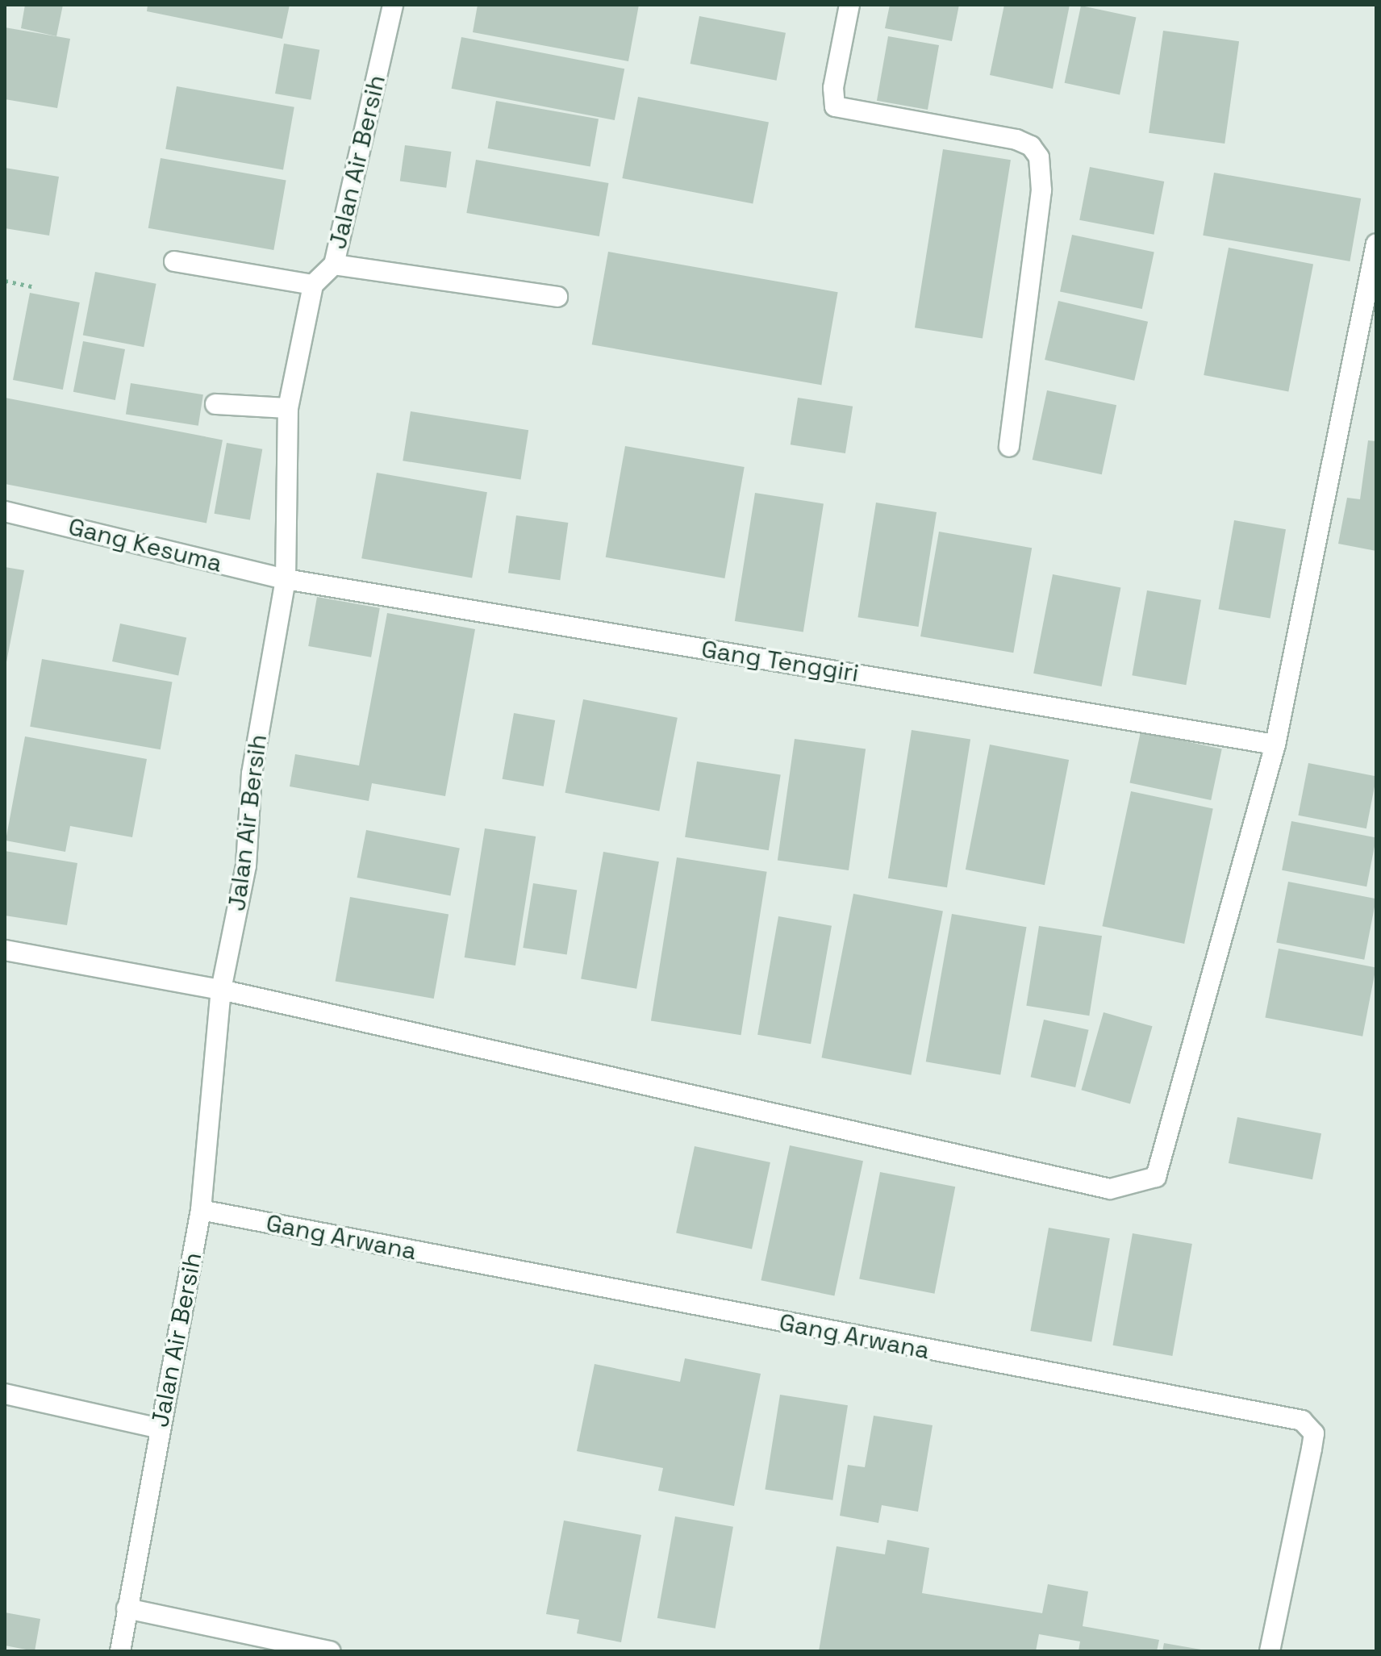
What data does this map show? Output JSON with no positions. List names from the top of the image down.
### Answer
{
  "streets": {
    "street": [
      "Jalan Air Bersih",
      "Gang Kesuma",
      "Gang Tenggiri",
      "Gang Arwana"
    ]
  },
  "crossings": [
    ["Jalan Air Bersih", "Gang Kesuma"],
    ["Jalan Air Bersih", "Gang Tenggiri"],
    ["Jalan Air Bersih", "Gang Arwana"],
    ["Gang Kesuma", "Gang Tenggiri"]
  ]
}
